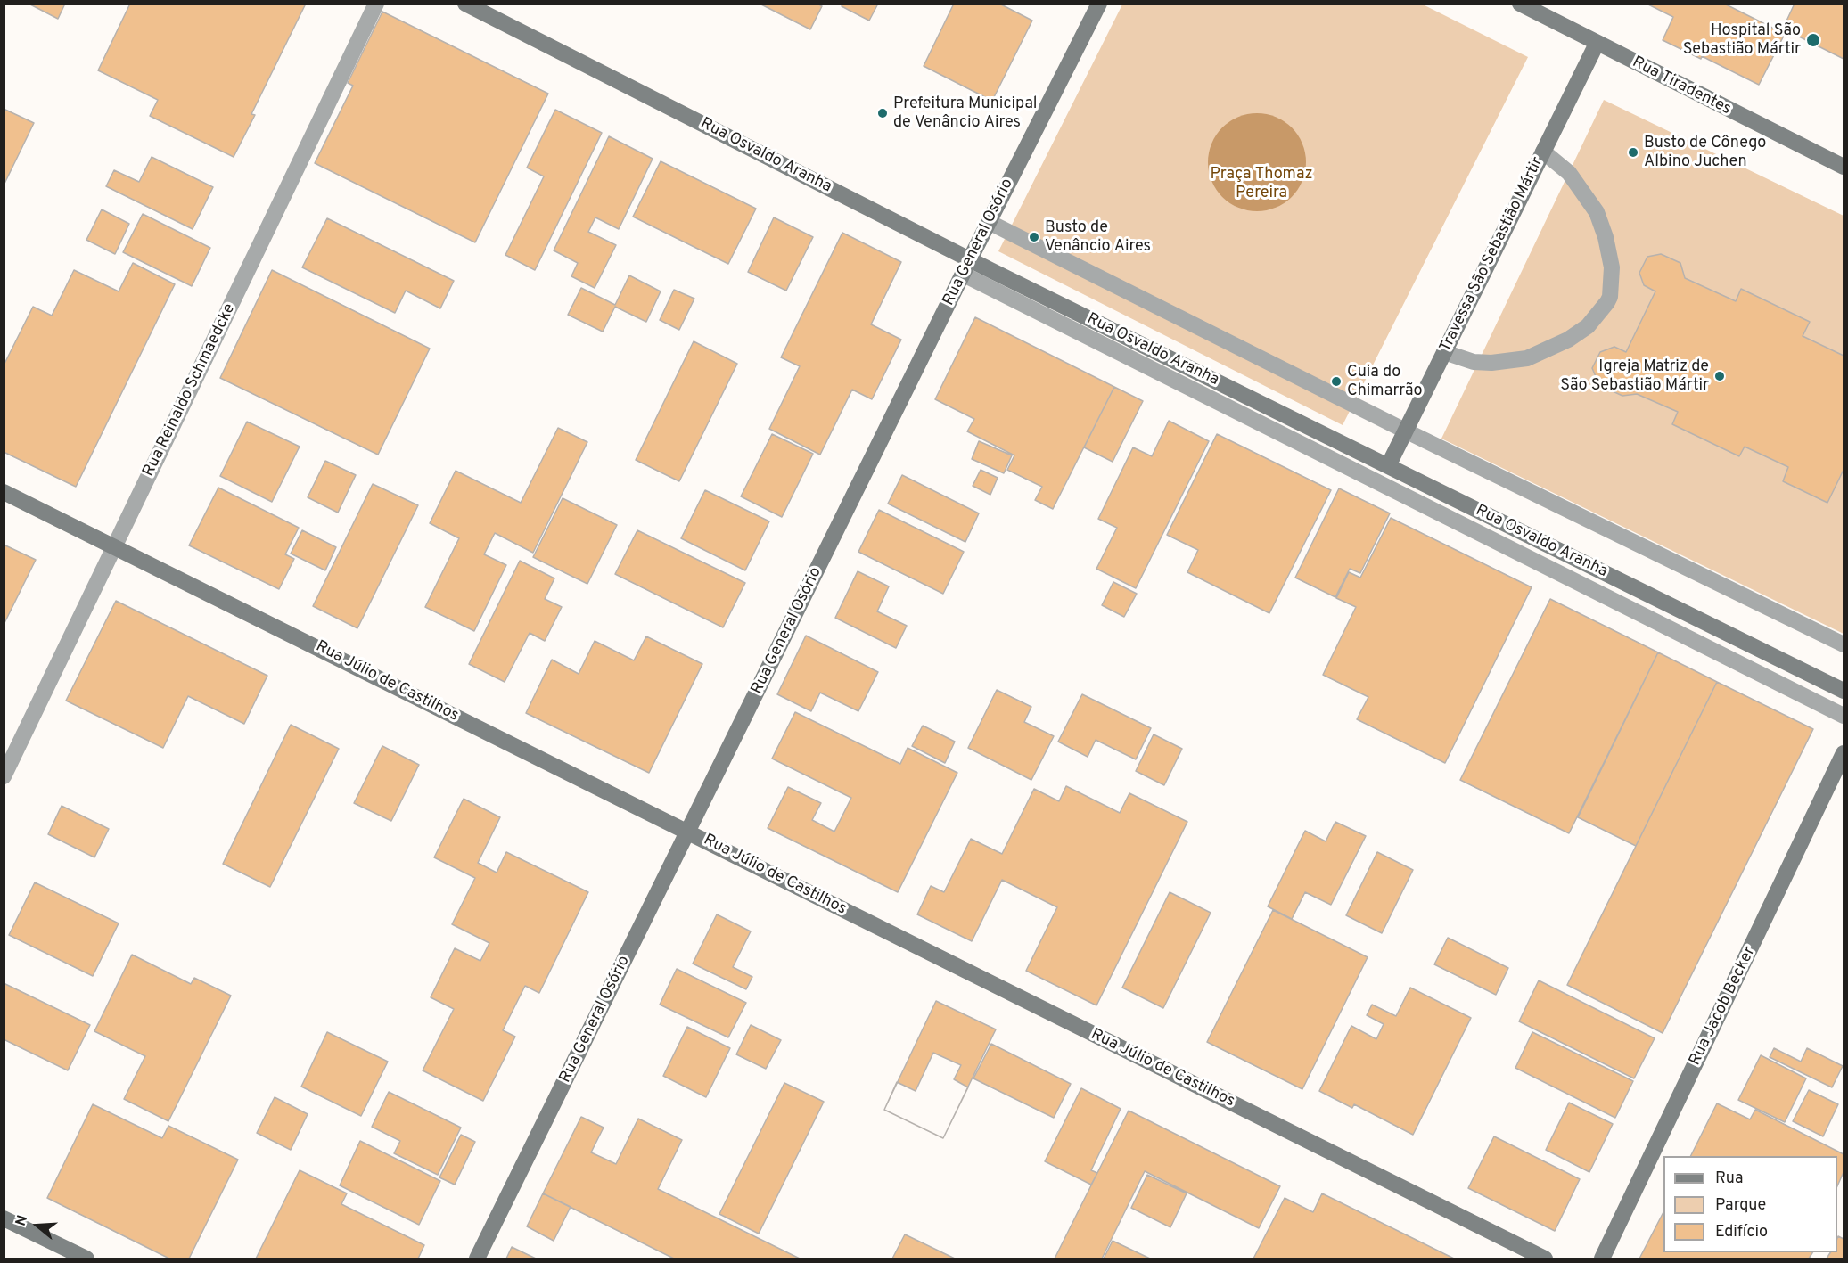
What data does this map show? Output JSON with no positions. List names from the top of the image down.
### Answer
{
  "streets": {
    "main road": [
      "Rua Tiradentes",
      "Rua Osvaldo Aranha",
      "Rua General Osório",
      "Travessa São Sebastião Mártir",
      "Rua Júlio de Castilhos",
      "Rua Jacob Becker"
    ],
    "street": ["Rua Reinaldo Schmaedcke"]
  },
  "crossings": [
    ["Rua Tiradentes", "Travessa São Sebastião Mártir"],
    ["Rua Osvaldo Aranha", "Rua General Osório"],
    ["Rua Osvaldo Aranha", "Travessa São Sebastião Mártir"],
    ["Rua General Osório", "Rua Júlio de Castilhos"],
    ["Rua Reinaldo Schmaedcke", "Rua Júlio de Castilhos"]
  ],
  "parks": ["Praça Thomaz Pereira"],
  "places": [
    "Hospital São Sebastião Mártir",
    "Prefeitura Municipal de Venâncio Aires",
    "Busto de Cônego Albino Juchen",
    "Busto de Venâncio Aires",
    "Igreja Matriz de São Sebastião Mártir",
    "Cuia do Chimarrão"
  ],
  "legend": ["Rua", "Parque", "Edifício"],
  "north": "left"
}
